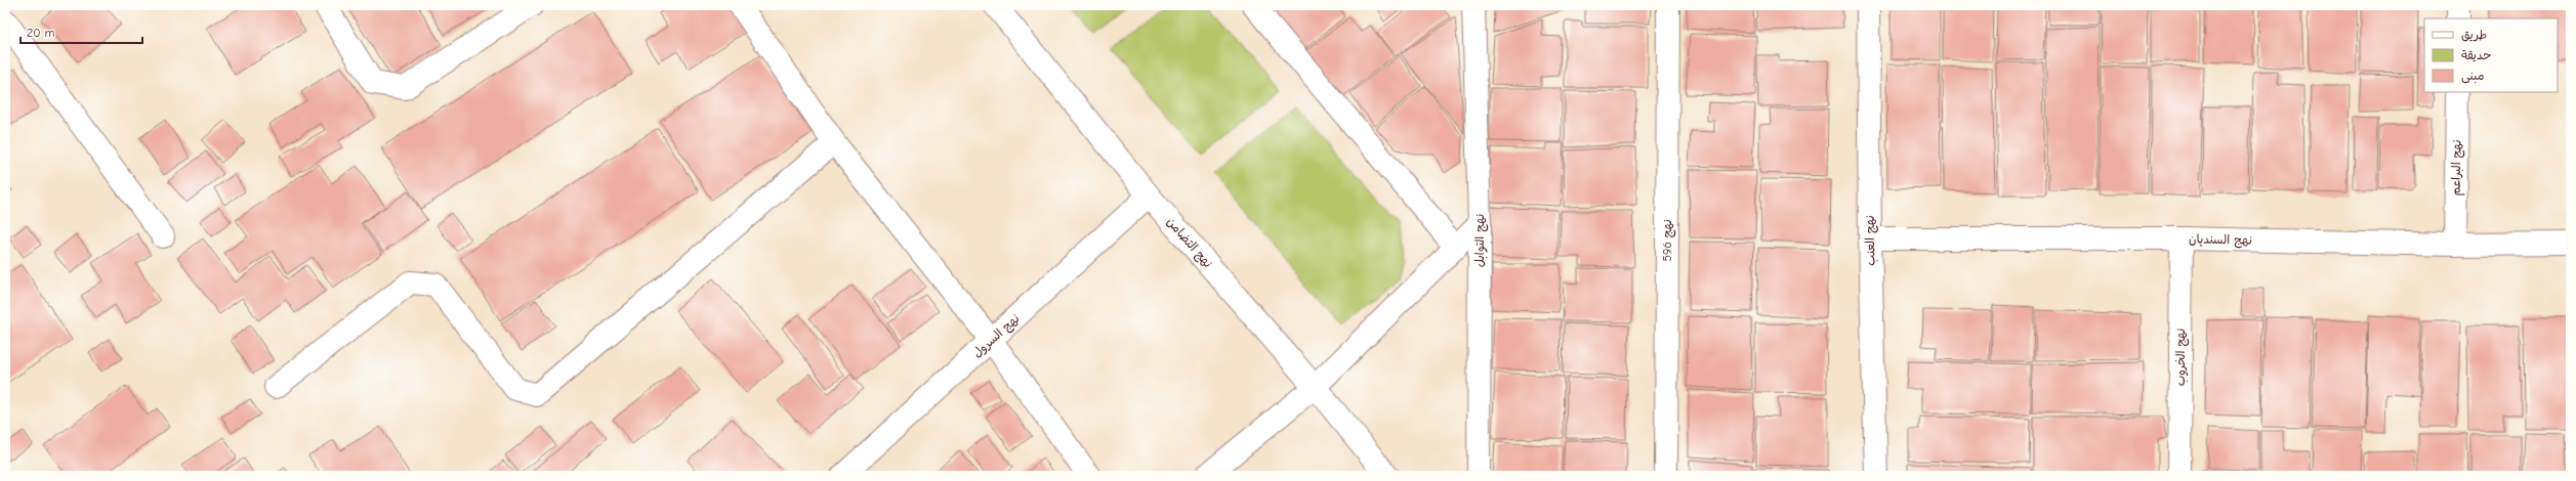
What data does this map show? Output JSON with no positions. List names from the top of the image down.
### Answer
{
  "streets": {
    "street": [
      "نهج البراعم",
      "نهج السنديان",
      "نهج التوابل",
      "نهج 596",
      "نهج العنب",
      "نهج التضامن",
      "نهج السرول",
      "نهج الخروب"
    ]
  },
  "crossings": [
    ["نهج البراعم", "نهج السنديان"],
    ["نهج السنديان", "نهج العنب"],
    ["نهج السنديان", "نهج الخروب"],
    ["نهج التضامن", "نهج السرول"]
  ],
  "legend": ["طريق", "حديقة", "مبنى"],
  "scale_bar": "20 m"
}
